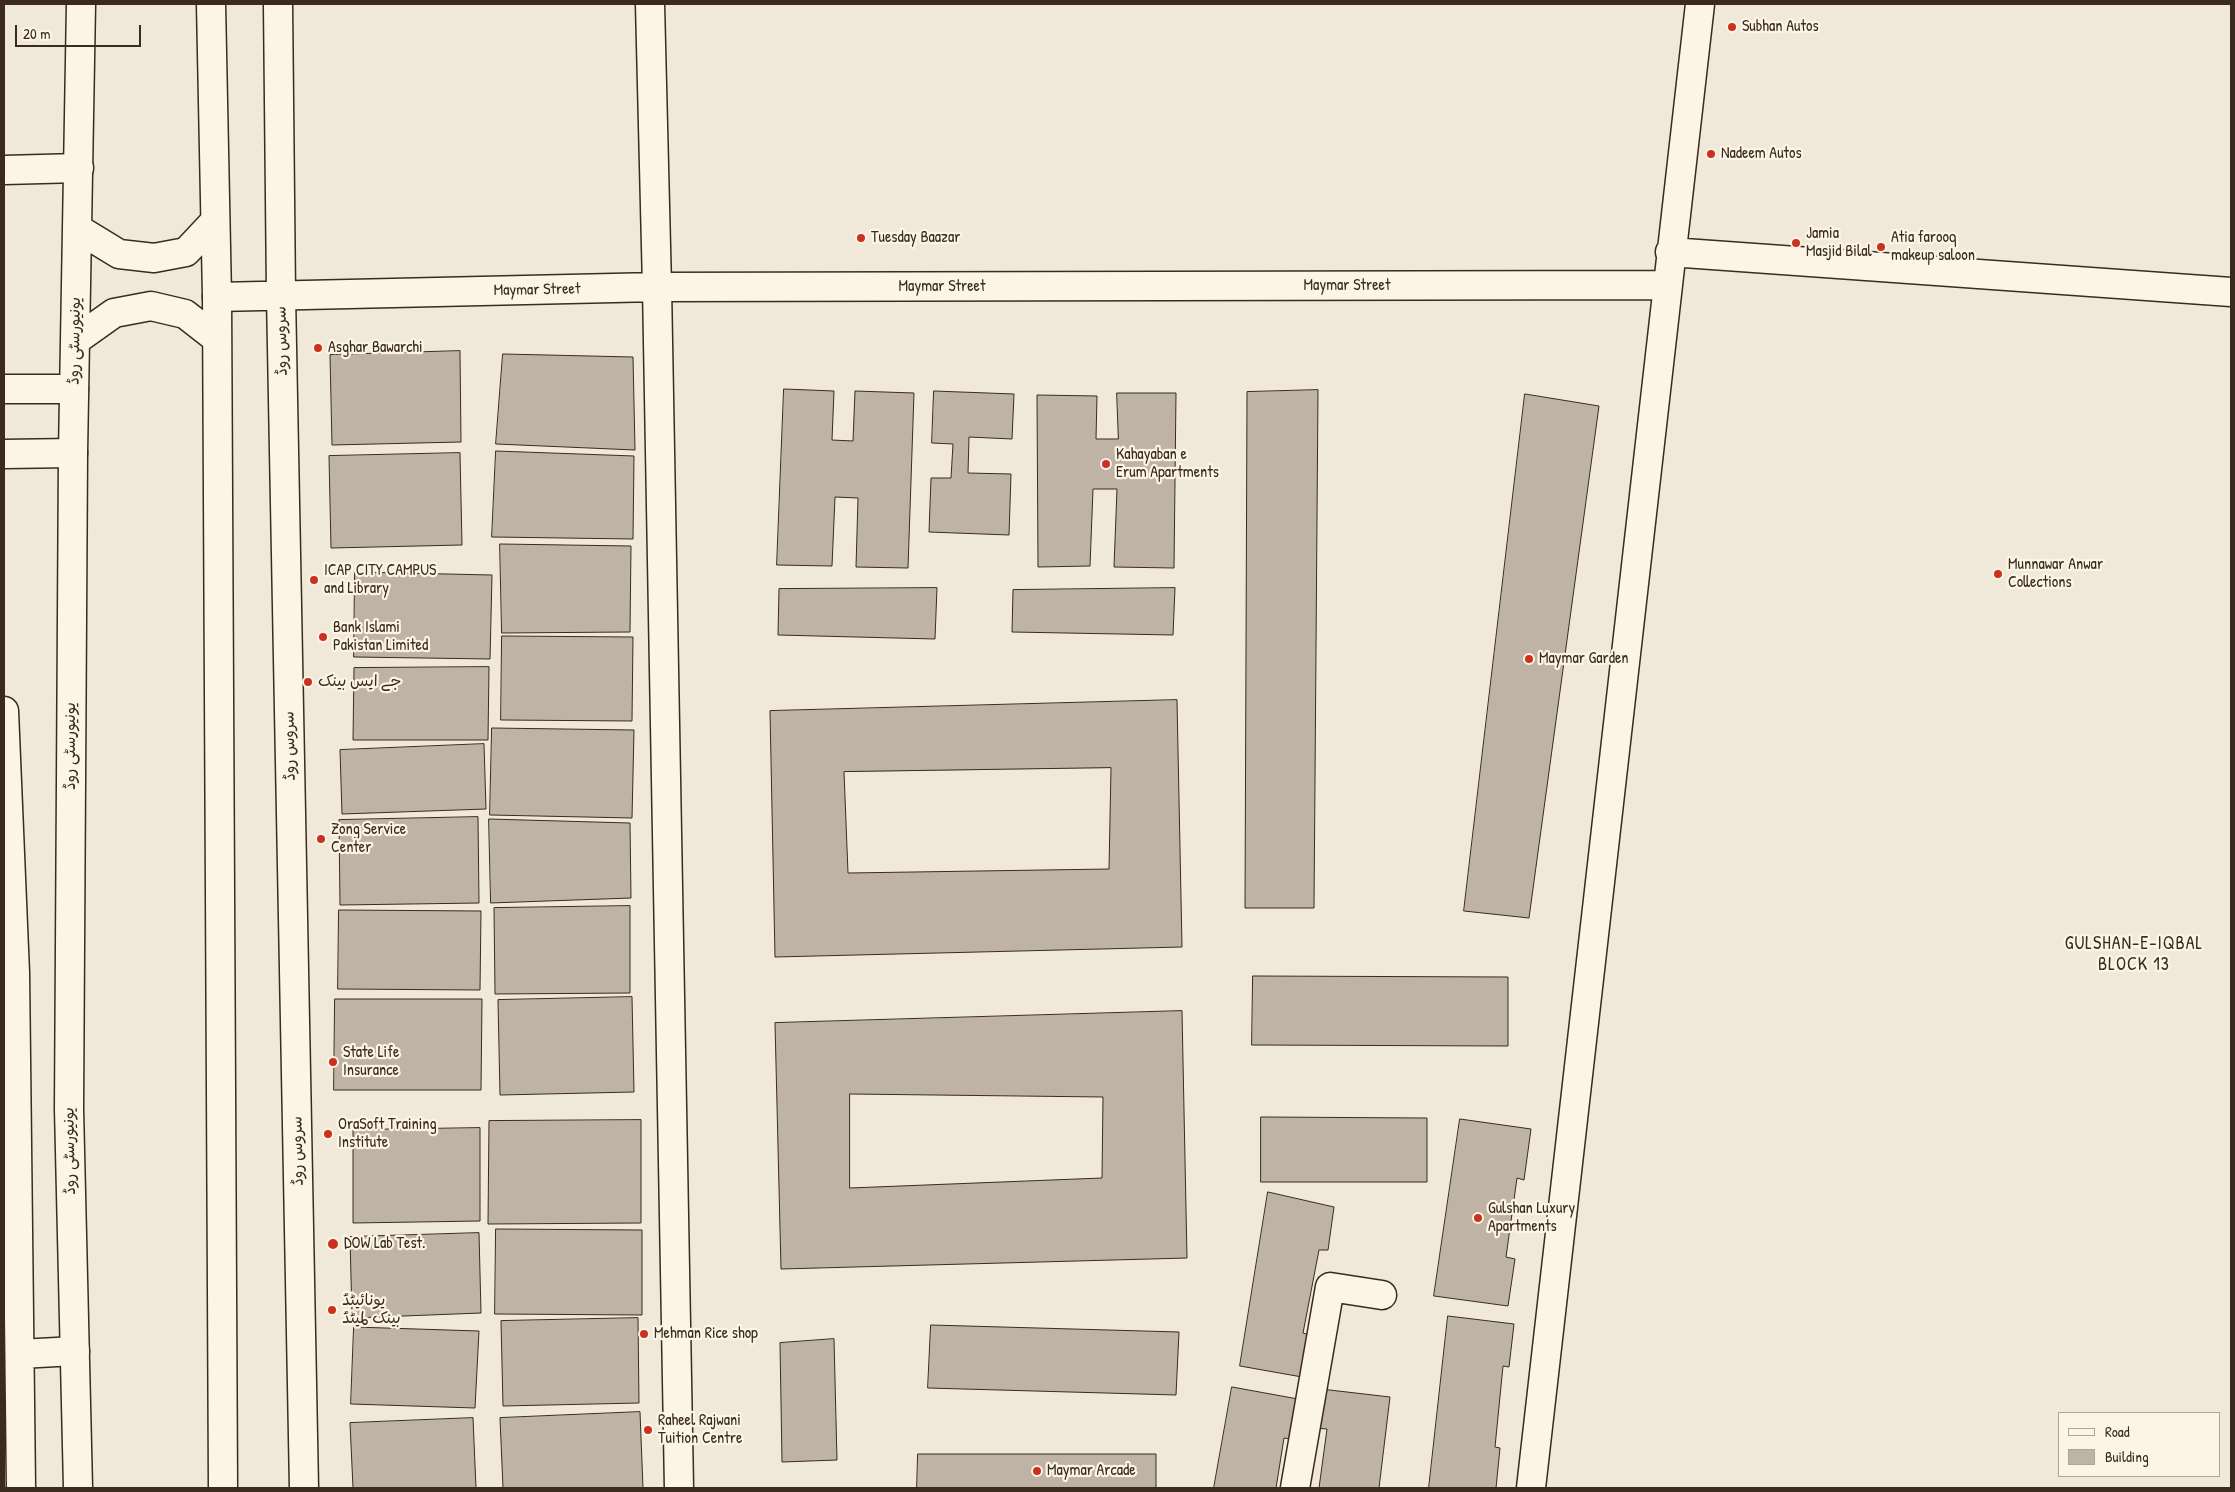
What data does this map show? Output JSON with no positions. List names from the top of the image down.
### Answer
{
  "streets": {
    "street": ["Maymar Street", "یونیورسٹی روڈ", "سروس روڈ"]
  },
  "crossings": [
    ["Maymar Street", "سروس روڈ"]
  ],
  "districts": ["GULSHAN-E-IQBAL BLOCK 13"],
  "places": [
    "Subhan Autos",
    "Nadeem Autos",
    "Tuesday Baazar",
    "Jamia Masjid Bilal",
    "Atia farooq makeup saloon",
    "Asghar Bawarchi",
    "Kahayaban e Erum Apartments",
    "Munnawar Anwar Collections",
    "ICAP CITY CAMPUS and Library",
    "Bank Islami Pakistan Limited",
    "Maymar Garden",
    "جے ایس بینک",
    "Zong Service Center",
    "State Life Insurance",
    "OraSoft Training Institute",
    "Gulshan Luxury Apartments",
    "DOW Lab Test.",
    "یونائیٹڈ بینک لمیٹڈ",
    "Mehman Rice shop",
    "Raheel Rajwani Tuition Centre",
    "Maymar Arcade"
  ],
  "legend": ["Road", "Building"],
  "scale_bar": "20 m"
}
